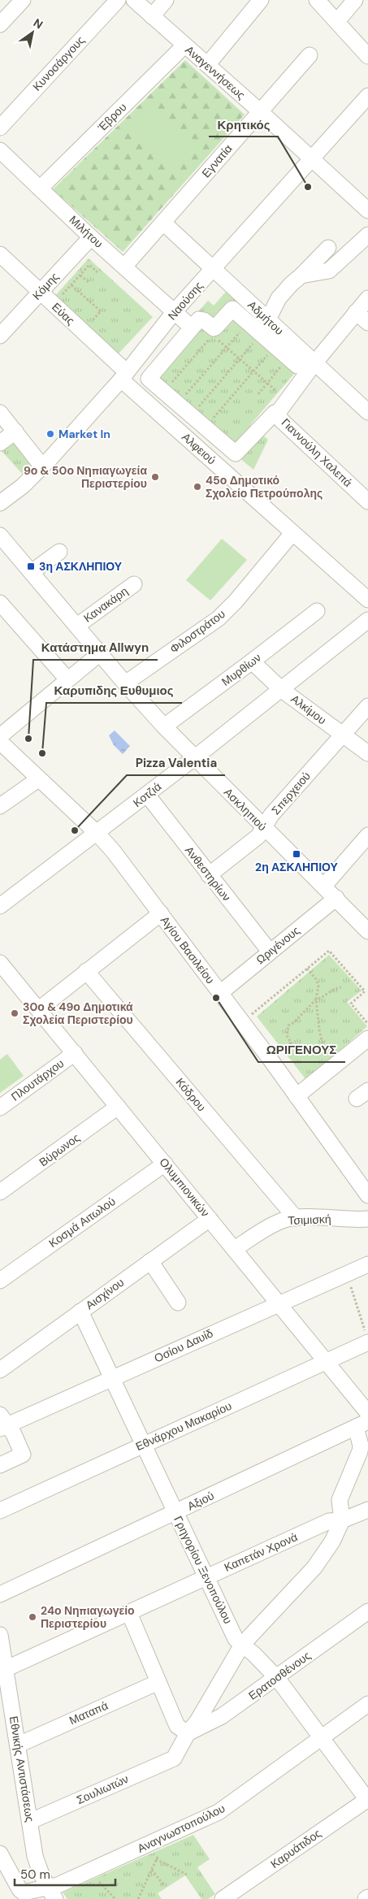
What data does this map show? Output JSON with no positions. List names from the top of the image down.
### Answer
{
  "streets": {
    "street": [
      "Κυνοσάργους",
      "Αναγεννήσεως",
      "Έβρου",
      "Εγνατία",
      "Μιλήτου",
      "Κόμης",
      "Ναούσης",
      "Εύας",
      "Αδμήτου",
      "Αλφειού",
      "Γιαννούλη Χαλεπά",
      "Κανακάρη",
      "Φιλοστράτου",
      "Μυρθίων",
      "Αλκίμου",
      "Σπερχειού",
      "Κοτζιά",
      "Ασκληπιού",
      "Ανθεστηρίων",
      "Ωριγένους",
      "Αγίου Βασιλείου",
      "Πλουτάρχου",
      "Κόδρου",
      "Βύρωνος",
      "Ολυμπιονικών",
      "Τσιμισκή",
      "Κοσμά Αιτωλού",
      "Αισχίνου",
      "Οσίου Δαυίδ",
      "Εθνάρχου Μακαρίου",
      "Αξιού",
      "Καπετάν Χρονά",
      "Γρηγορίου Ξενοπούλου",
      "Ερατοσθένους",
      "Ματαπά",
      "Εθνικής Αντιστάσεως",
      "Σουλιωτών",
      "Αναγνωστοπούλου",
      "Καρυάτιδος"
    ]
  },
  "crossings": [
    ["Αναγεννήσεως", "Έβρου"],
    ["Αναγεννήσεως", "Εγνατία"],
    ["Αναγεννήσεως", "Ναούσης"],
    ["Έβρου", "Μιλήτου"],
    ["Εγνατία", "Μιλήτου"],
    ["Εγνατία", "Αδμήτου"],
    ["Μιλήτου", "Κόμης"],
    ["Μιλήτου", "Ναούσης"],
    ["Κόμης", "Εύας"],
    ["Ναούσης", "Εύας"],
    ["Ναούσης", "Αδμήτου"],
    ["Ναούσης", "Αλφειού"],
    ["Εύας", "Αλφειού"],
    ["Αδμήτου", "Γιαννούλη Χαλεπά"],
    ["Αλφειού", "Φιλοστράτου"],
    ["Κανακάρη", "Ασκληπιού"],
    ["Φιλοστράτου", "Ασκληπιού"],
    ["Μυρθίων", "Αλκίμου"],
    ["Μυρθίων", "Ασκληπιού"],
    ["Αλκίμου", "Σπερχειού"],
    ["Αλκίμου", "Κοτζιά"],
    ["Σπερχειού", "Ασκληπιού"],
    ["Σπερχειού", "Ανθεστηρίων"],
    ["Κοτζιά", "Ασκληπιού"],
    ["Κοτζιά", "Ανθεστηρίων"],
    ["Κοτζιά", "Αγίου Βασιλείου"],
    ["Ασκληπιού", "Ωριγένους"],
    ["Ανθεστηρίων", "Ωριγένους"],
    ["Ωριγένους", "Αγίου Βασιλείου"],
    ["Πλουτάρχου", "Ολυμπιονικών"],
    ["Κόδρου", "Τσιμισκή"],
    ["Βύρωνος", "Ολυμπιονικών"],
    ["Ολυμπιονικών", "Τσιμισκή"],
    ["Ολυμπιονικών", "Κοσμά Αιτωλού"],
    ["Ολυμπιονικών", "Αισχίνου"],
    ["Ολυμπιονικών", "Οσίου Δαυίδ"],
    ["Ολυμπιονικών", "Εθνάρχου Μακαρίου"],
    ["Ολυμπιονικών", "Αξιού"],
    ["Αισχίνου", "Γρηγορίου Ξενοπούλου"],
    ["Οσίου Δαυίδ", "Γρηγορίου Ξενοπούλου"],
    ["Εθνάρχου Μακαρίου", "Γρηγορίου Ξενοπούλου"],
    ["Αξιού", "Γρηγορίου Ξενοπούλου"],
    ["Καπετάν Χρονά", "Γρηγορίου Ξενοπούλου"],
    ["Καπετάν Χρονά", "Εθνικής Αντιστάσεως"],
    ["Γρηγορίου Ξενοπούλου", "Ερατοσθένους"],
    ["Γρηγορίου Ξενοπούλου", "Αναγνωστοπούλου"],
    ["Γρηγορίου Ξενοπούλου", "Καρυάτιδος"],
    ["Ερατοσθένους", "Σουλιωτών"],
    ["Ματαπά", "Εθνικής Αντιστάσεως"],
    ["Εθνικής Αντιστάσεως", "Σουλιωτών"],
    ["Εθνικής Αντιστάσεως", "Αναγνωστοπούλου"]
  ],
  "places": {
    "other": [
      "Κρητικός",
      "Market In",
      "9ο & 50ο Νηπιαγωγεία Περιστερίου",
      "45ο Δημοτικό Σχολείο Πετρούπολης",
      "Κατάστημα Allwyn",
      "Καρυπιδης Ευθυμιος",
      "Pizza Valentia",
      "ΩΡΙΓΕΝΟΥΣ",
      "30ο & 49ο Δημοτικά Σχολεία Περιστερίου",
      "24ο Νηπιαγωγείο Περιστερίου"
    ],
    "transit": ["3η ΑΣΚΛΗΠΙΟΥ", "2η ΑΣΚΛΗΠΙΟΥ"]
  },
  "scale_bar": "50 m",
  "north": "top right"
}
